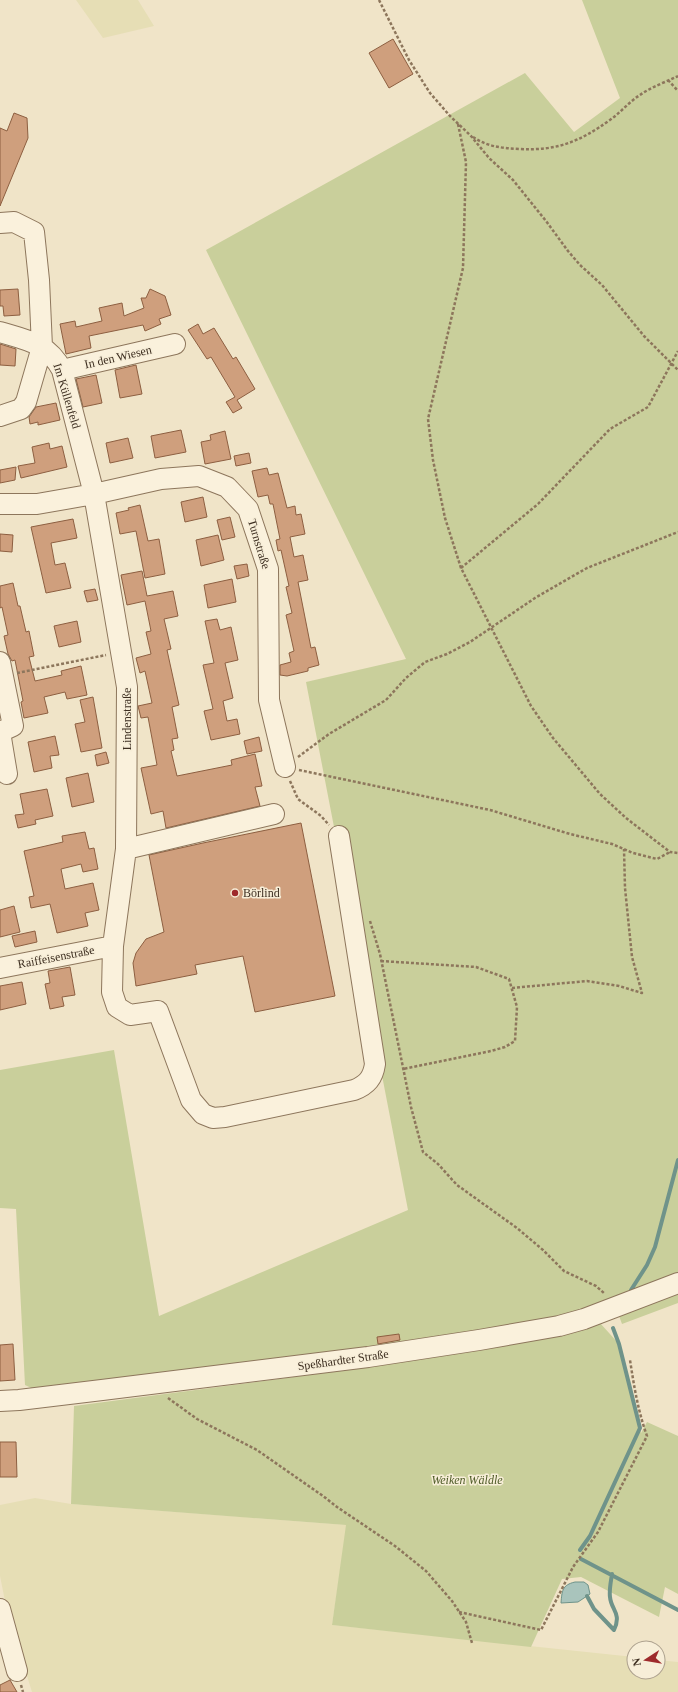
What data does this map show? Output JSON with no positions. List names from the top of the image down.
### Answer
{
  "streets": {
    "street": [
      "In den Wiesen",
      "Im Küllenfeld",
      "Turnstraße",
      "Lindenstraße",
      "Raiffeisenstraße",
      "Speßhardter Straße"
    ]
  },
  "crossings": [
    ["In den Wiesen", "Im Küllenfeld"],
    ["Im Küllenfeld", "Turnstraße"],
    ["Im Küllenfeld", "Lindenstraße"],
    ["Turnstraße", "Lindenstraße"],
    ["Lindenstraße", "Raiffeisenstraße"]
  ],
  "parks": ["Weiken Wäldle"],
  "places": ["Börlind"],
  "north": "left"
}
